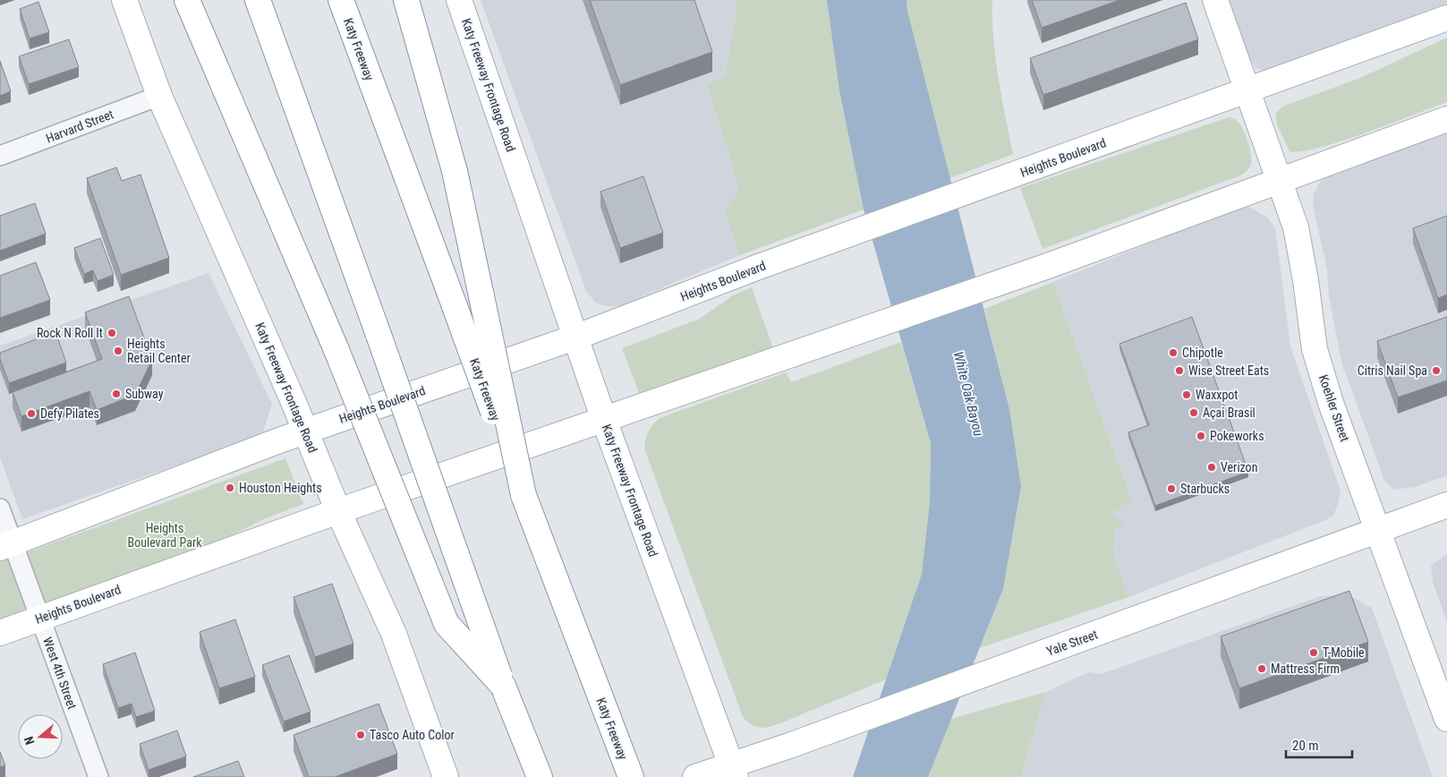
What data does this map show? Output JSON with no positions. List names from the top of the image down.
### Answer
{
  "streets": {
    "main road": [
      "Katy Freeway",
      "Katy Freeway Frontage Road",
      "Heights Boulevard",
      "Koehler Street",
      "Yale Street"
    ],
    "street": ["Harvard Street", "West 4th Street"]
  },
  "crossings": [
    ["Katy Freeway Frontage Road", "Harvard Street"],
    ["Katy Freeway Frontage Road", "Heights Boulevard"],
    ["Katy Freeway Frontage Road", "Yale Street"],
    ["Heights Boulevard", "Koehler Street"],
    ["Heights Boulevard", "West 4th Street"],
    ["Koehler Street", "Yale Street"]
  ],
  "water": ["White Oak Bayou"],
  "parks": ["Heights Boulevard Park"],
  "places": [
    "Rock N Roll It",
    "Heights Retail Center",
    "Chipotle",
    "Wise Street Eats",
    "Citris Nail Spa",
    "Subway",
    "Waxxpot",
    "Açai Brasil",
    "Defy Pilates",
    "Pokeworks",
    "Verizon",
    "Houston Heights",
    "Starbucks",
    "T-Mobile",
    "Mattress Firm",
    "Tasco Auto Color"
  ],
  "scale_bar": "20 m",
  "north": "left"
}
